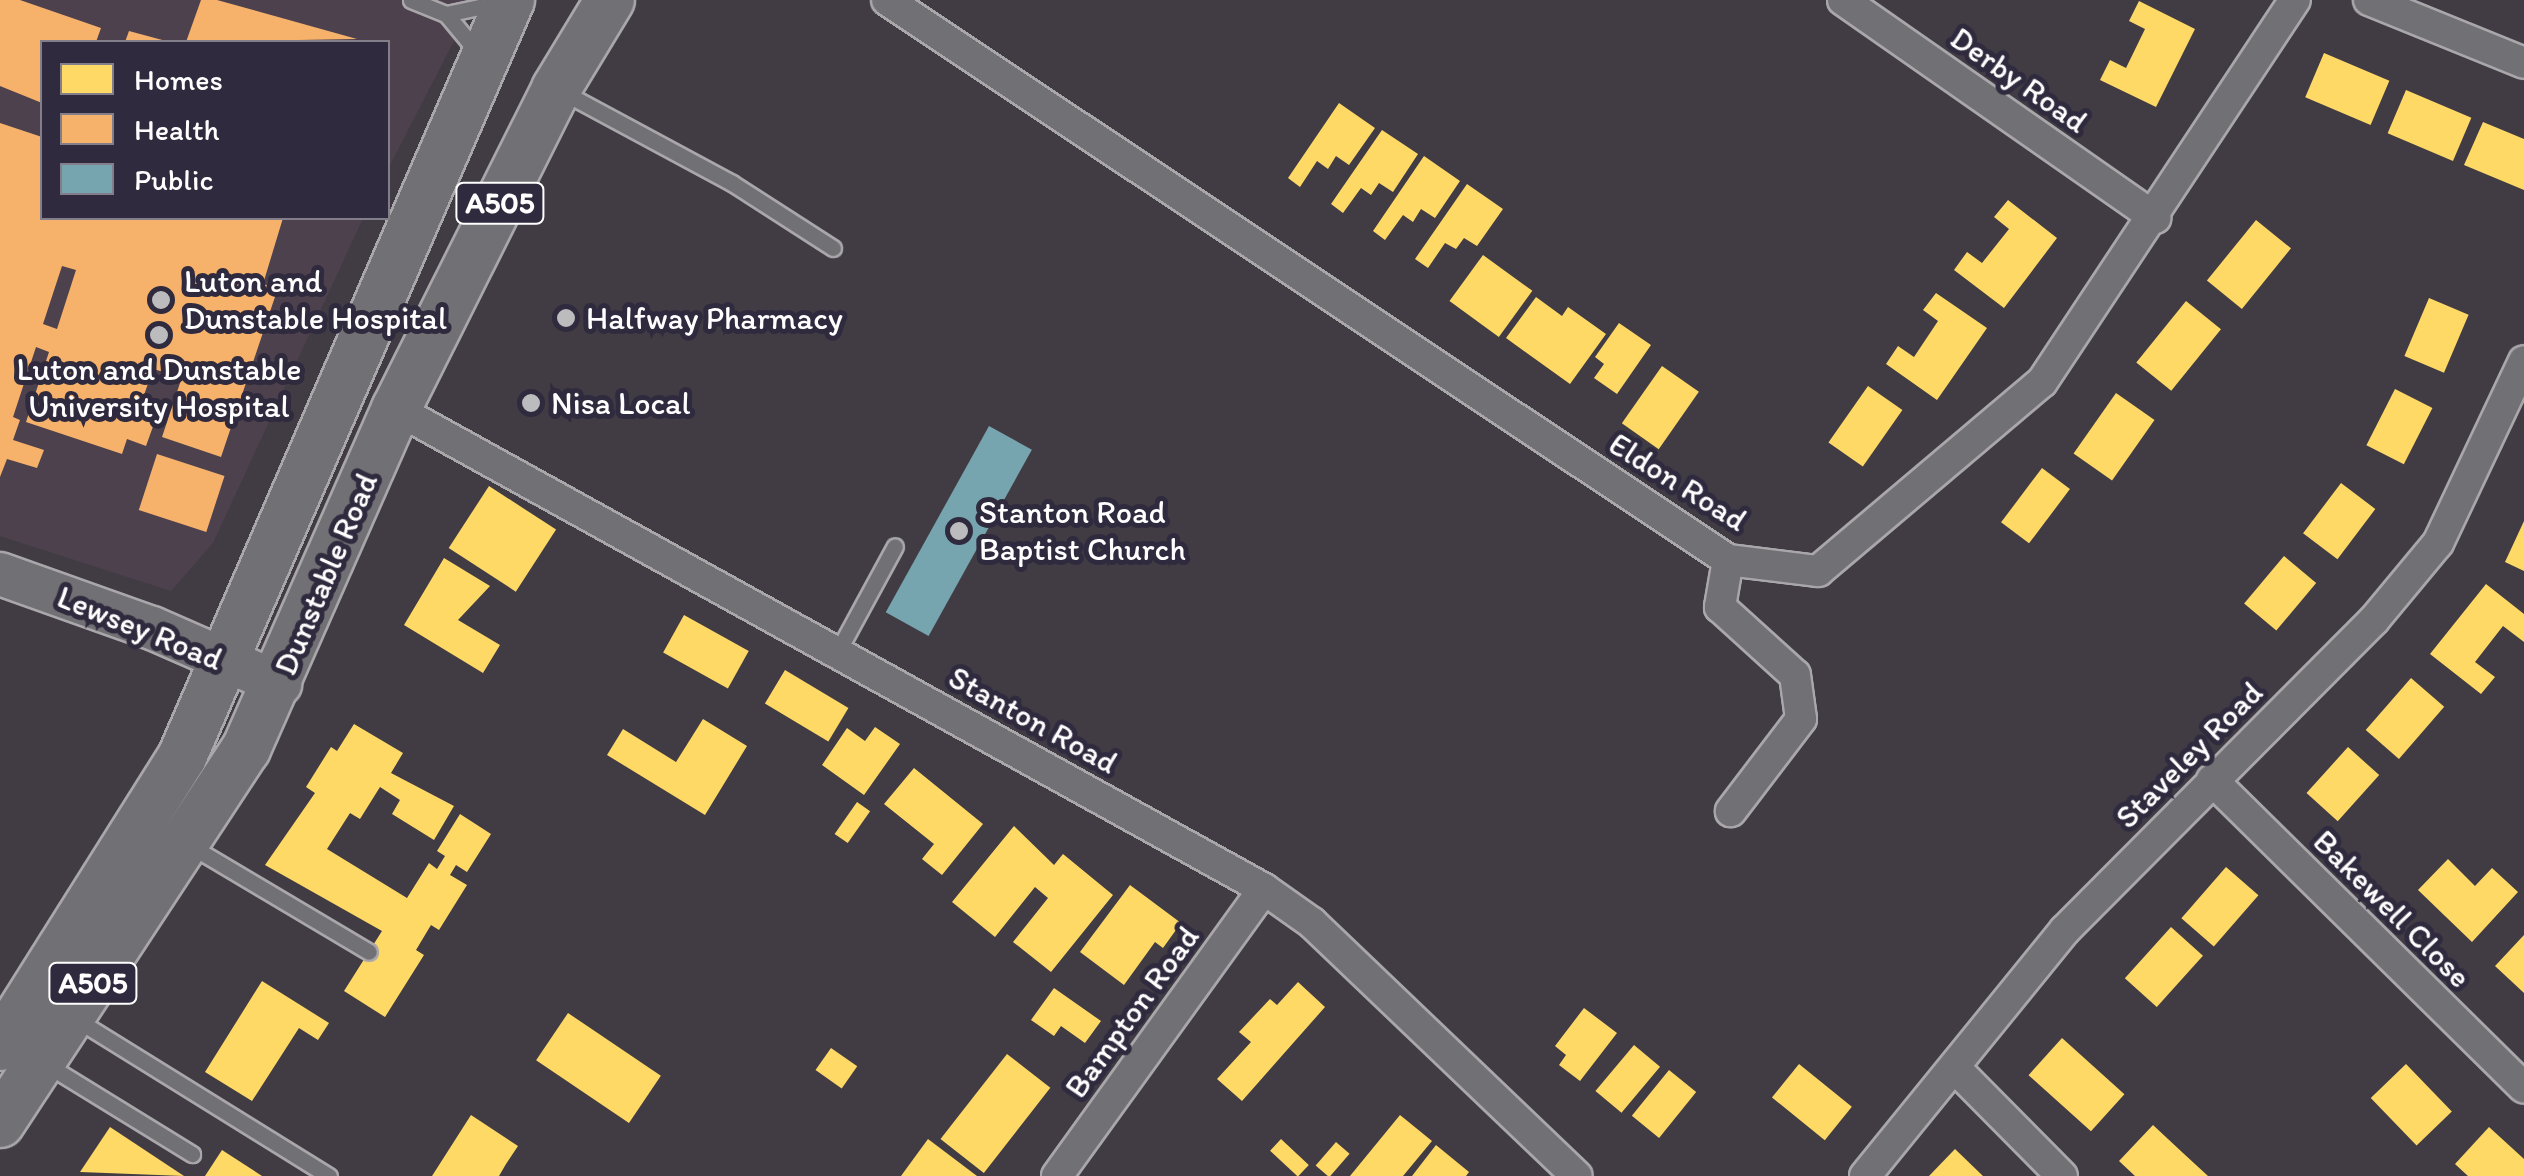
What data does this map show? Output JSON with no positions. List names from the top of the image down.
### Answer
{
  "streets": {
    "main road": ["A505", "Dunstable Road"],
    "street": [
      "Derby Road",
      "Eldon Road",
      "Lewsey Road",
      "Stanton Road",
      "Staveley Road",
      "Bakewell Close",
      "Bampton Road"
    ]
  },
  "crossings": [
    ["Derby Road", "Eldon Road"],
    ["Dunstable Road", "Lewsey Road"],
    ["Dunstable Road", "Stanton Road"],
    ["Stanton Road", "Bampton Road"],
    ["Staveley Road", "Bakewell Close"]
  ],
  "places": [
    "Luton and Dunstable Hospital",
    "Halfway Pharmacy",
    "Luton and Dunstable University Hospital",
    "Nisa Local",
    "Stanton Road Baptist Church"
  ],
  "legend": ["Homes", "Health", "Public"]
}
